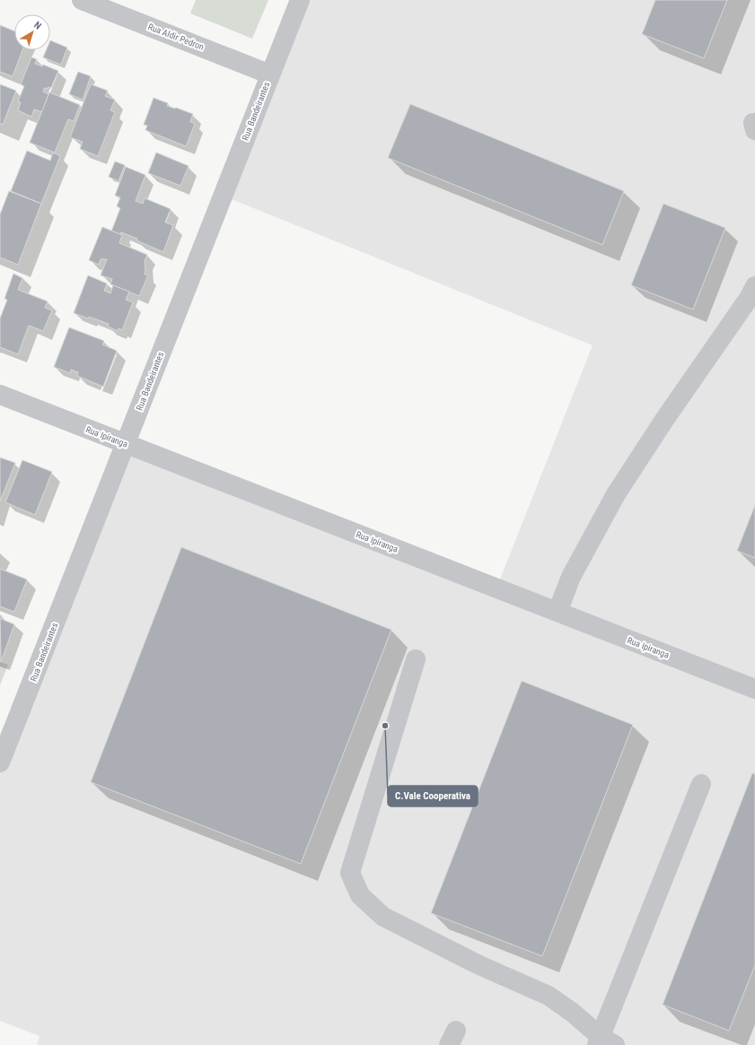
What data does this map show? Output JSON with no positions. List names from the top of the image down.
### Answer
{
  "streets": {
    "street": ["Rua Aldir Pedron", "Rua Bandeirantes", "Rua Ipiranga"]
  },
  "crossings": [
    ["Rua Aldir Pedron", "Rua Bandeirantes"],
    ["Rua Bandeirantes", "Rua Ipiranga"]
  ],
  "places": ["C.Vale Cooperativa"],
  "north": "top right"
}
